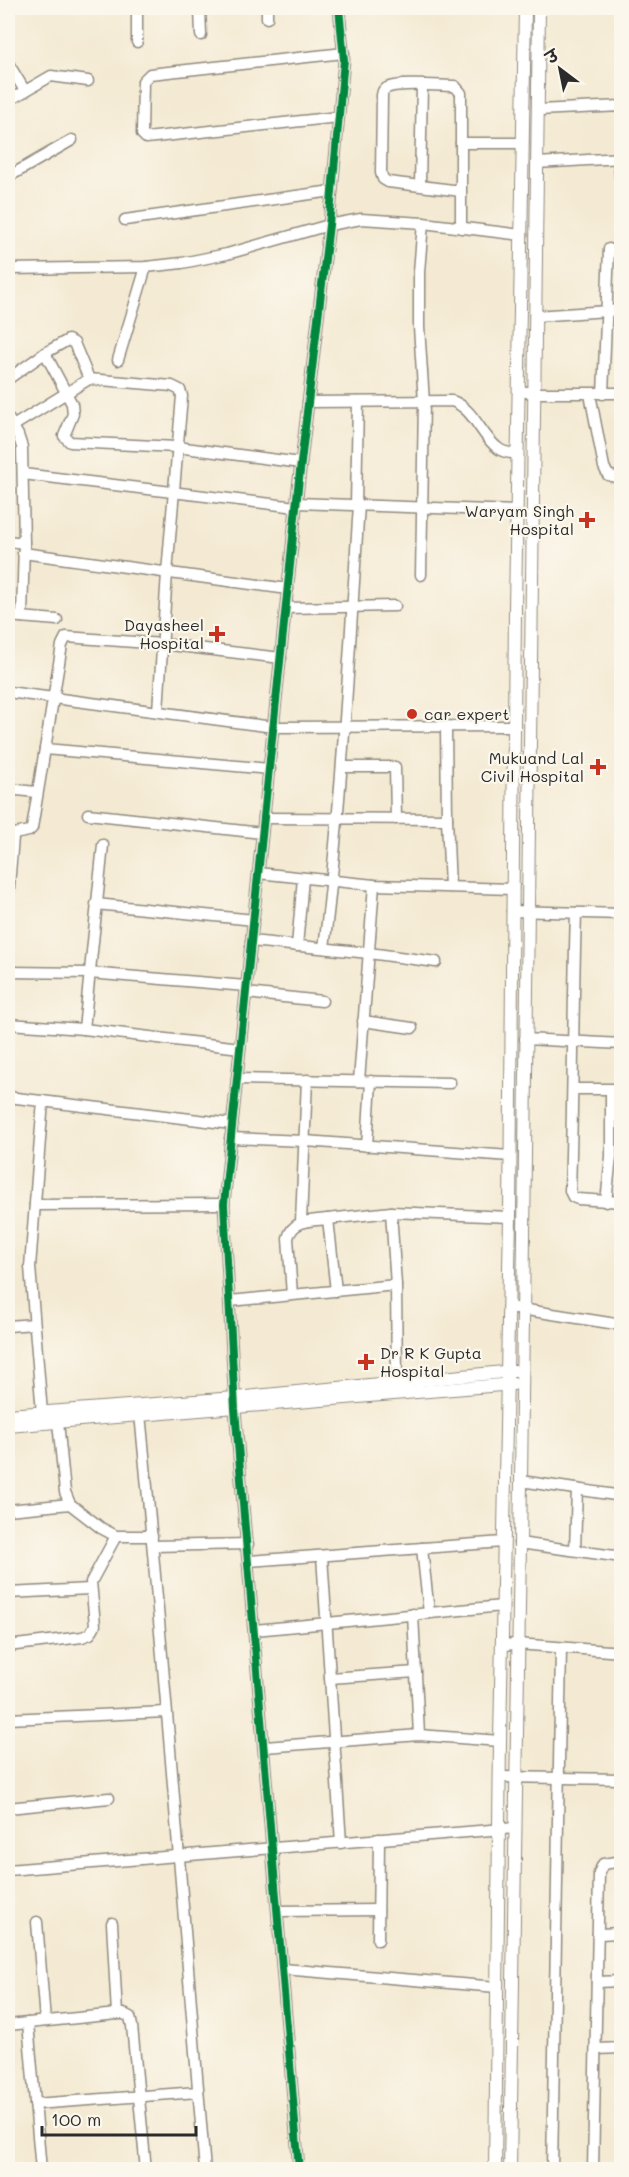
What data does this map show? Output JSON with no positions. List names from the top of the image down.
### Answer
{
  "places": {
    "health": [
      "Waryam Singh Hospital",
      "Dayasheel Hospital",
      "Mukuand Lal Civil Hospital",
      "Dr R K Gupta Hospital"
    ],
    "other": ["car expert"]
  },
  "scale_bar": "100 m",
  "north": "top left"
}
